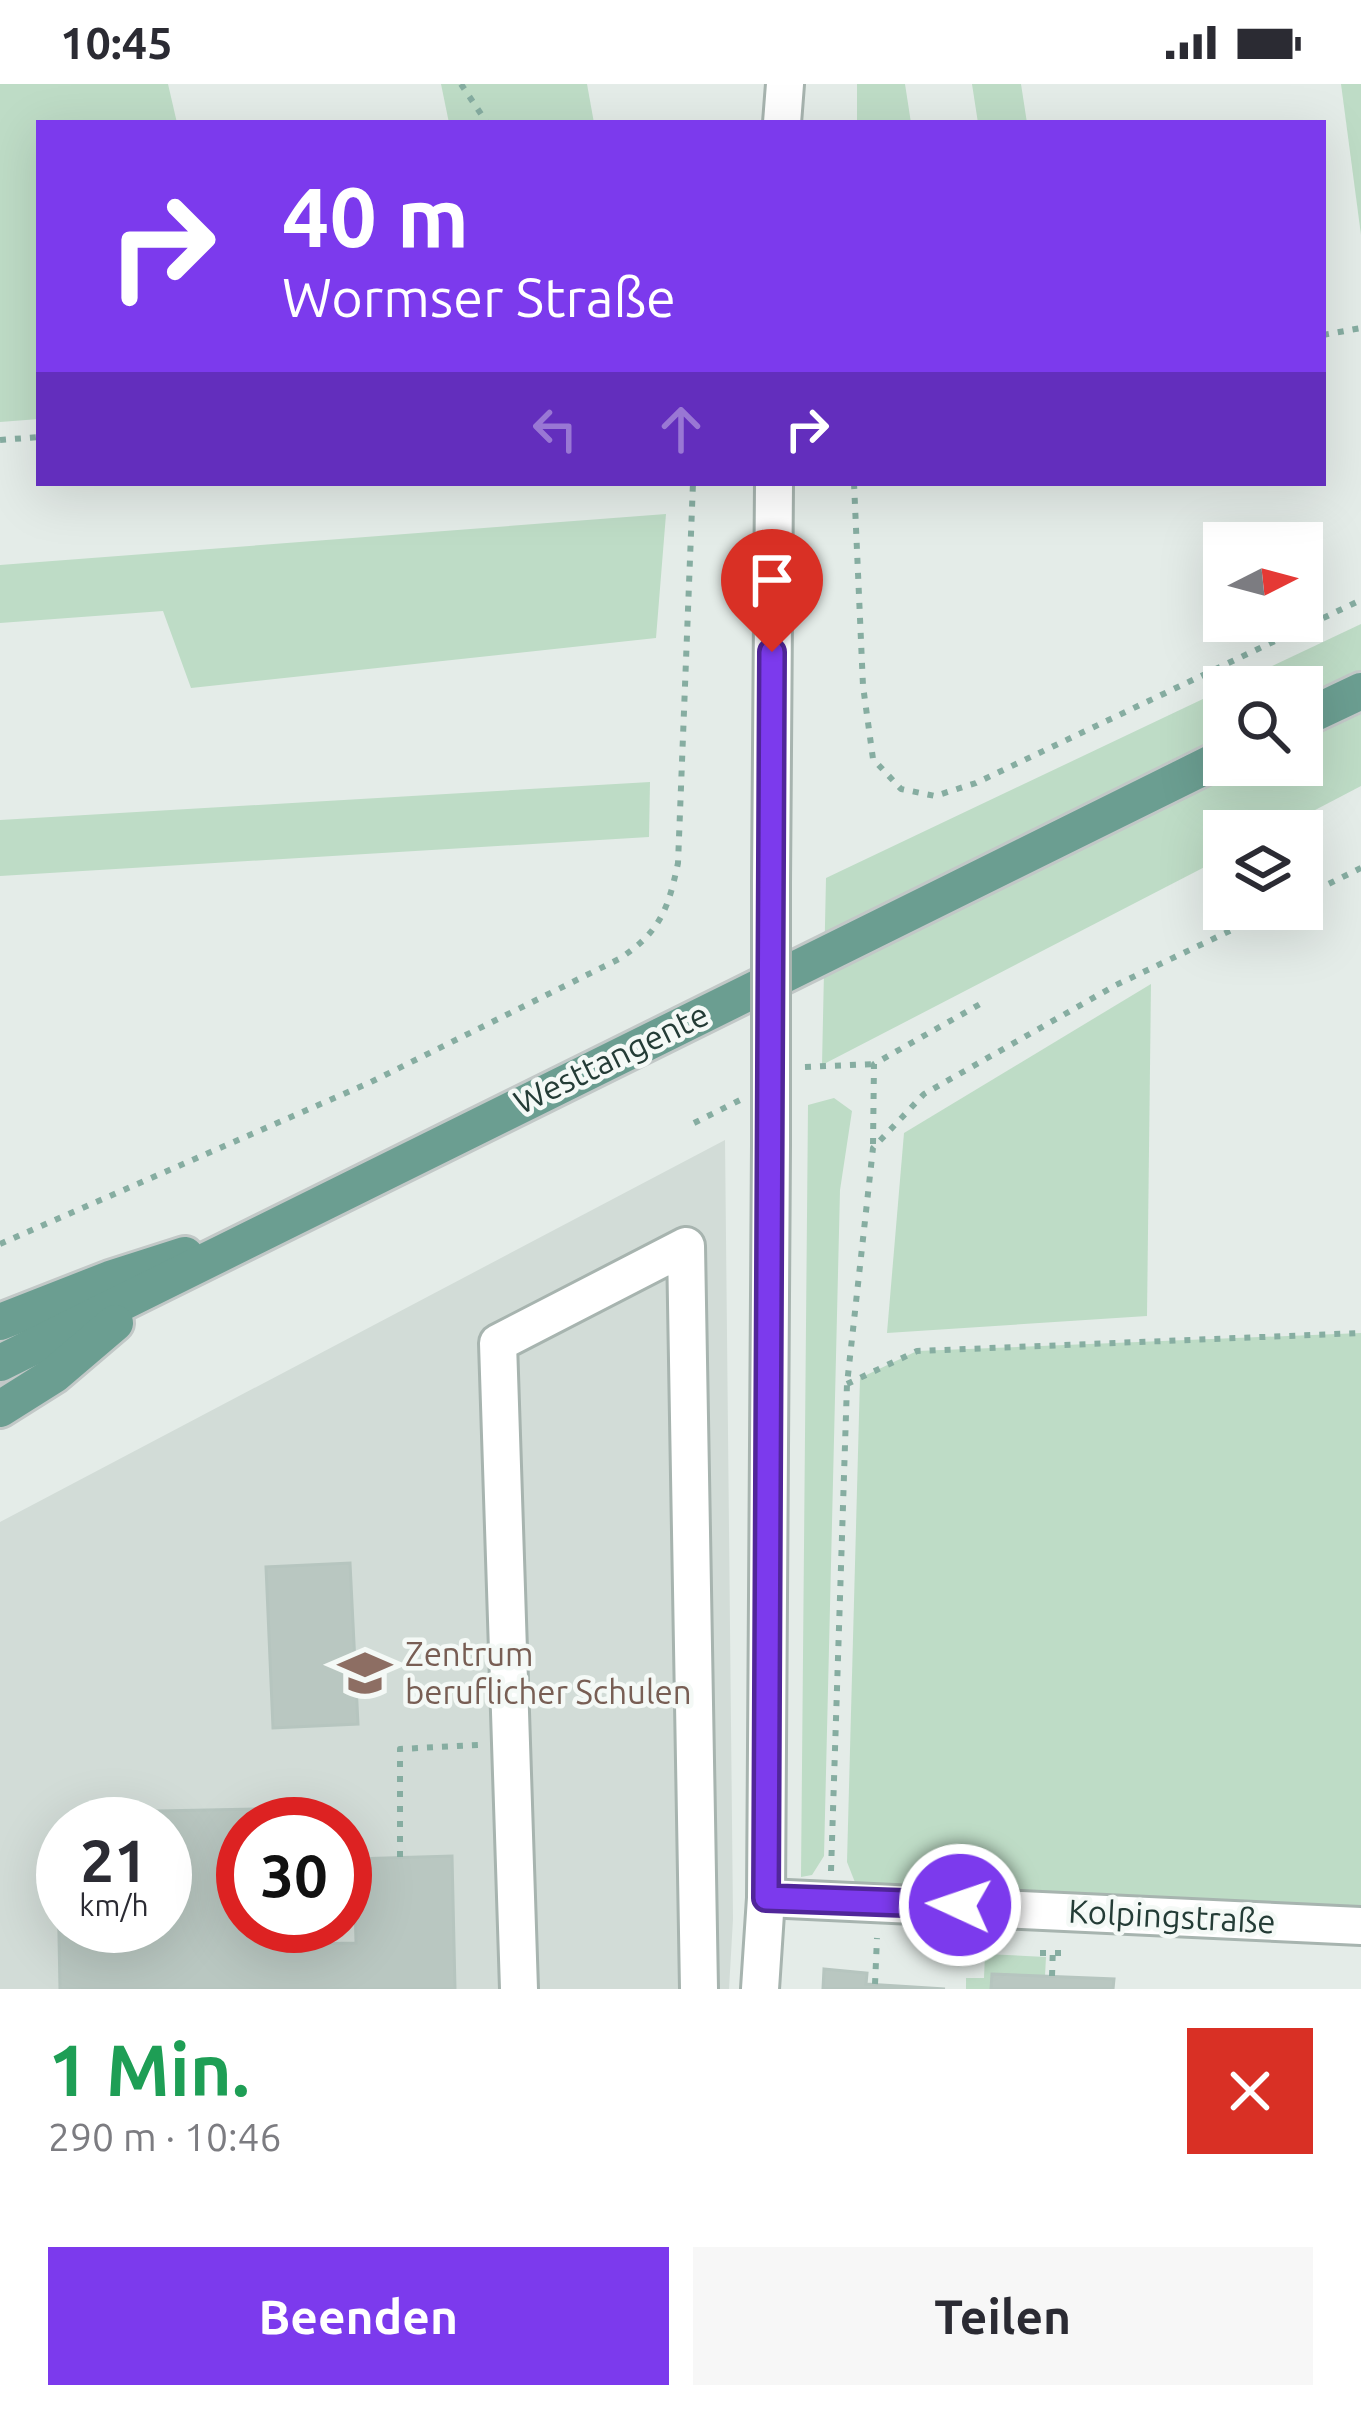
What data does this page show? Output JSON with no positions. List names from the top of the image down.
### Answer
{
  "streets": {
    "main road": ["Westtangente"],
    "street": ["Kolpingstraße"]
  },
  "places": {
    "school or university": ["Zentrum beruflicher Schulen"]
  },
  "north": "right",
  "page": {
    "status": "10:45",
    "turn": ["40 m", "Wormser Straße"],
    "speed": "21 km/h",
    "limit": "30",
    "heading": ["1 Min.", "290 m · 10:46"],
    "buttons": ["Beenden", "Teilen"]
  }
}
